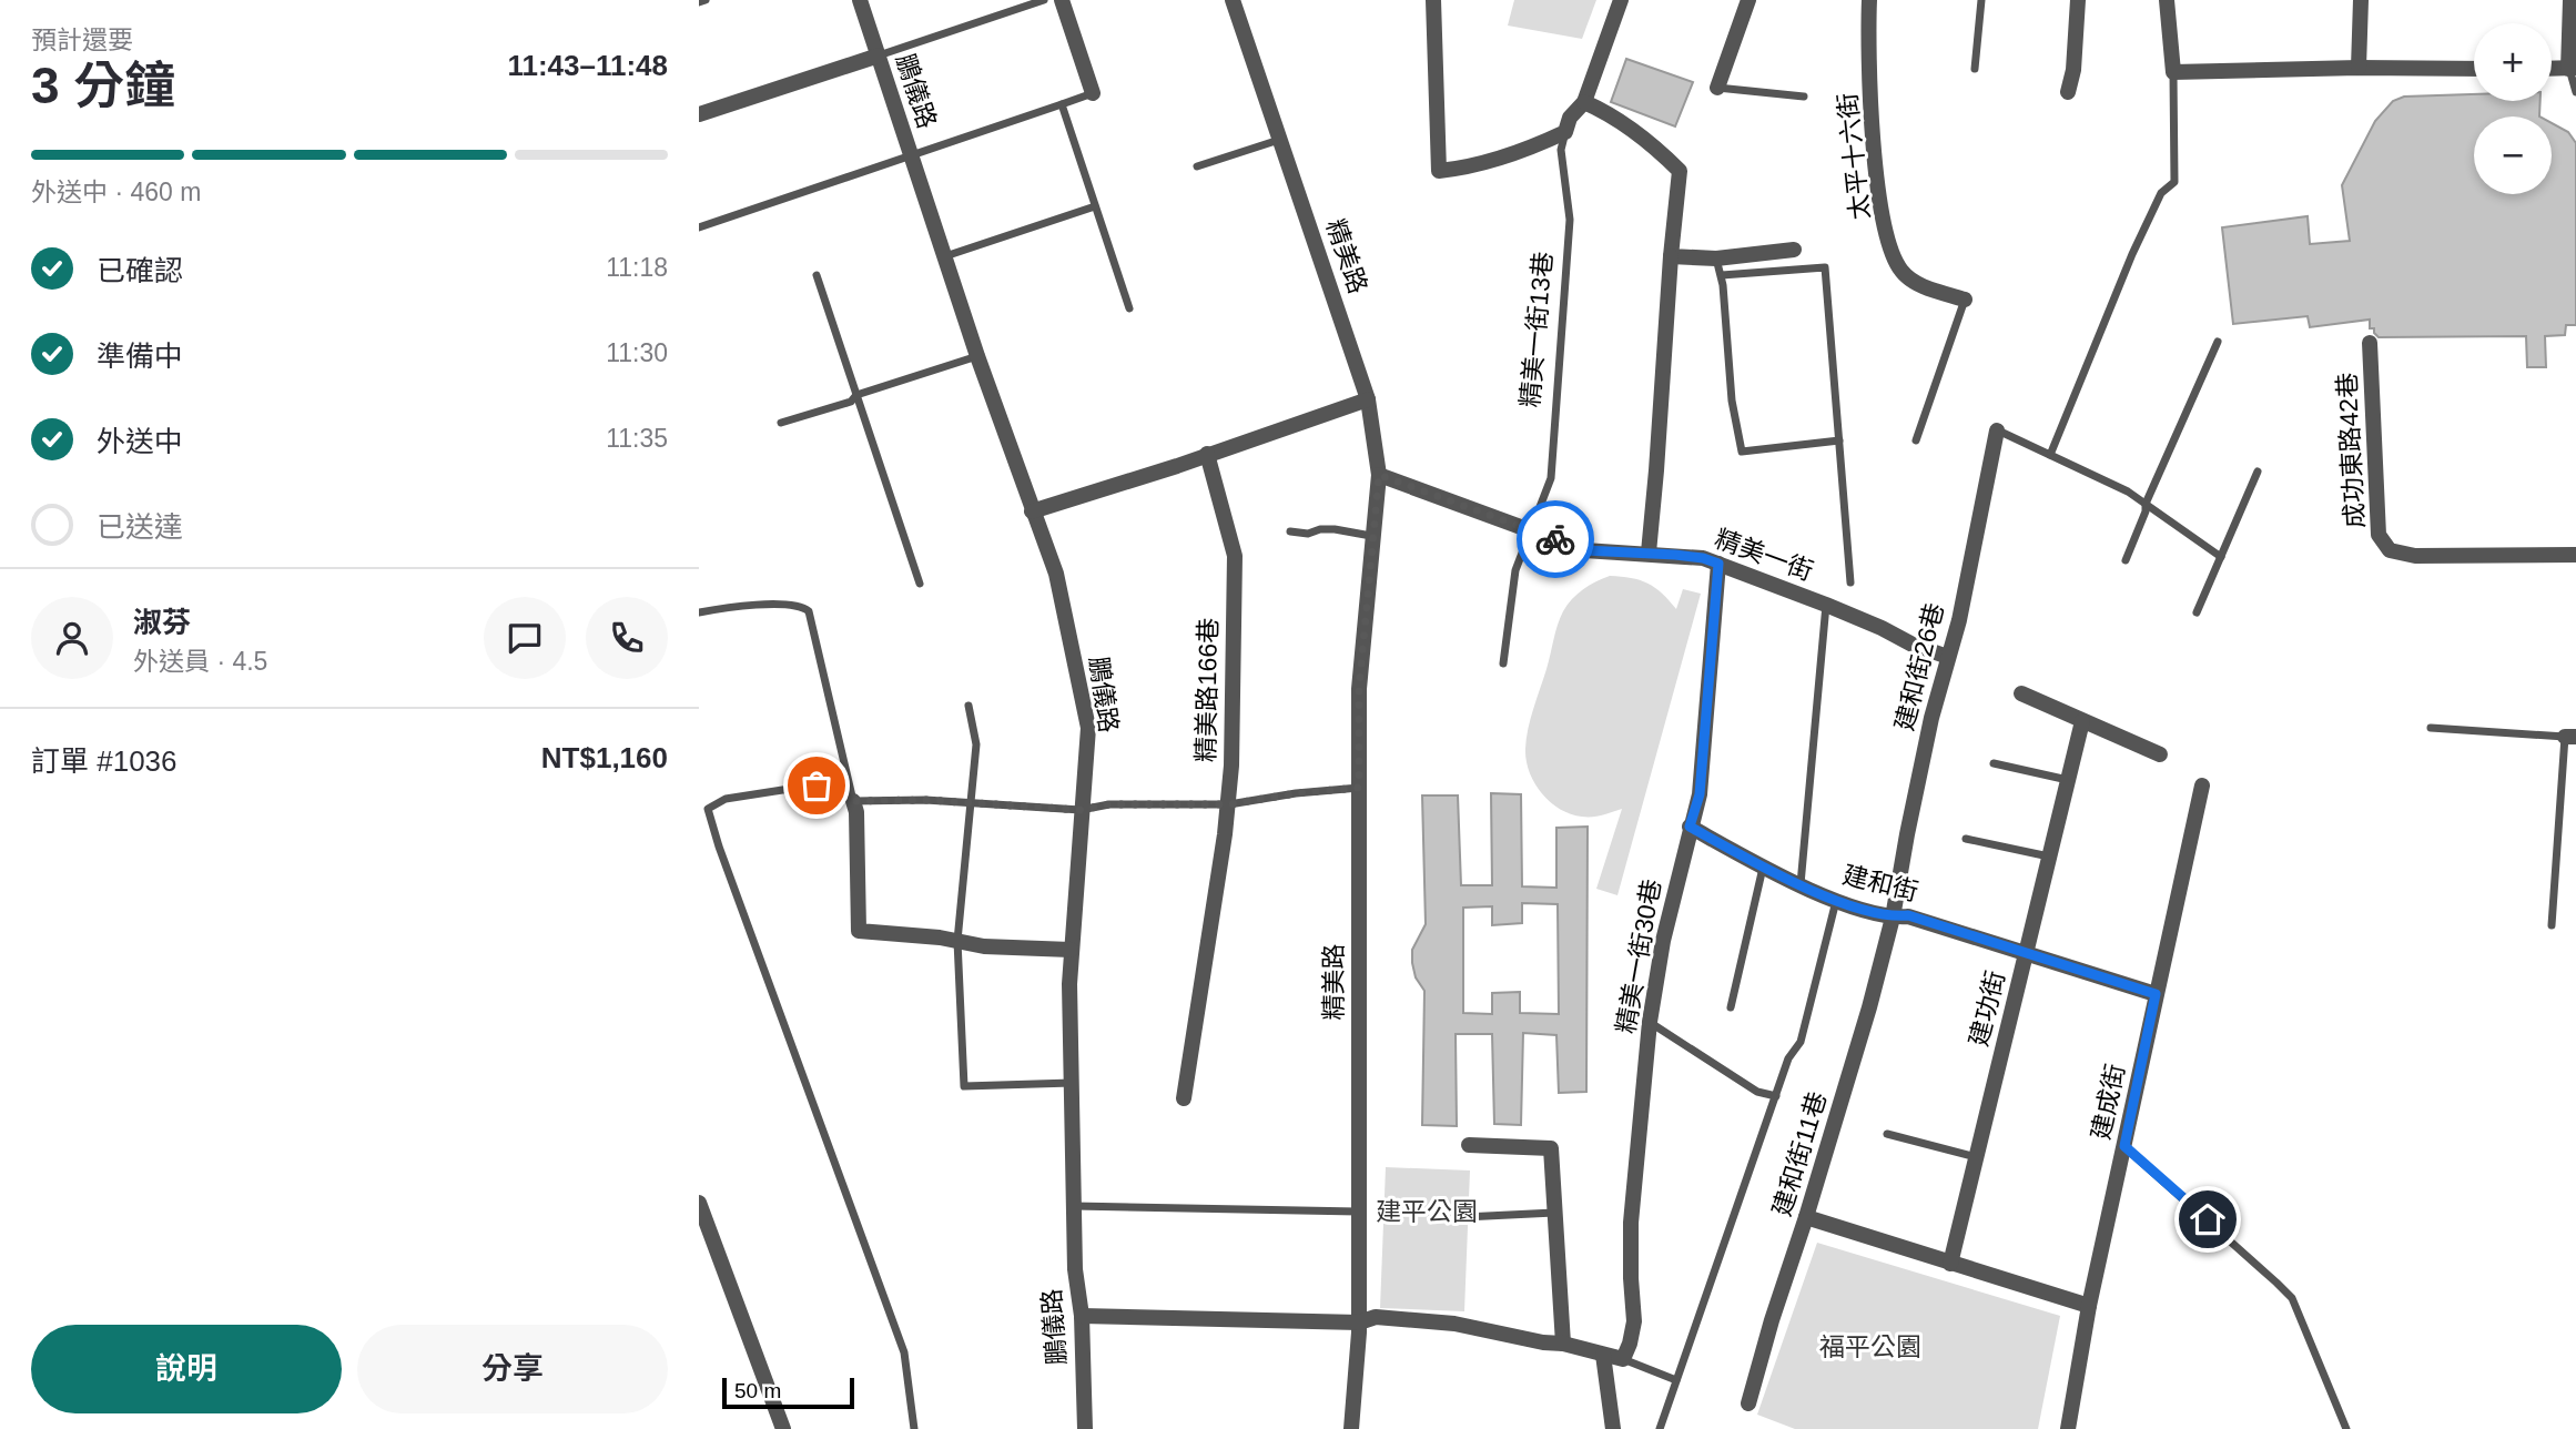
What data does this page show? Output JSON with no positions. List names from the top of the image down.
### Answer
{
  "streets": {
    "street": [
      "鵬儀路",
      "太平十六街",
      "精美路",
      "精美一街13巷",
      "成功東路42巷",
      "精美一街",
      "建和街26巷",
      "精美路166巷",
      "建和街",
      "精美一街30巷",
      "建功街",
      "建成街",
      "建和街11巷"
    ]
  },
  "crossings": [
    ["精美路", "精美一街"],
    ["精美一街13巷", "精美一街"],
    ["精美一街", "建和街26巷"],
    ["精美一街", "精美一街30巷"],
    ["建和街26巷", "建和街"],
    ["建和街26巷", "建和街11巷"],
    ["建和街", "精美一街30巷"],
    ["建和街", "建功街"],
    ["建和街", "建成街"],
    ["建和街", "建和街11巷"]
  ],
  "parks": ["建平公園", "福平公園"],
  "scale_bar": "50 m",
  "page": {
    "heading": ["3 分鐘", "預計還要", "11:43–11:48"],
    "panel": [
      "淑芬",
      "外送員 · 4.5",
      "訂單 #1036",
      "NT$1,160"
    ],
    "map_buttons": ["+", "−"],
    "bar": "外送中 · 460 m",
    "list": [
      ["已確認", "11:18"],
      ["準備中", "11:30"],
      ["外送中", "11:35"],
      "已送達"
    ],
    "buttons": ["說明", "分享"],
    "scale": "50 m"
  }
}
